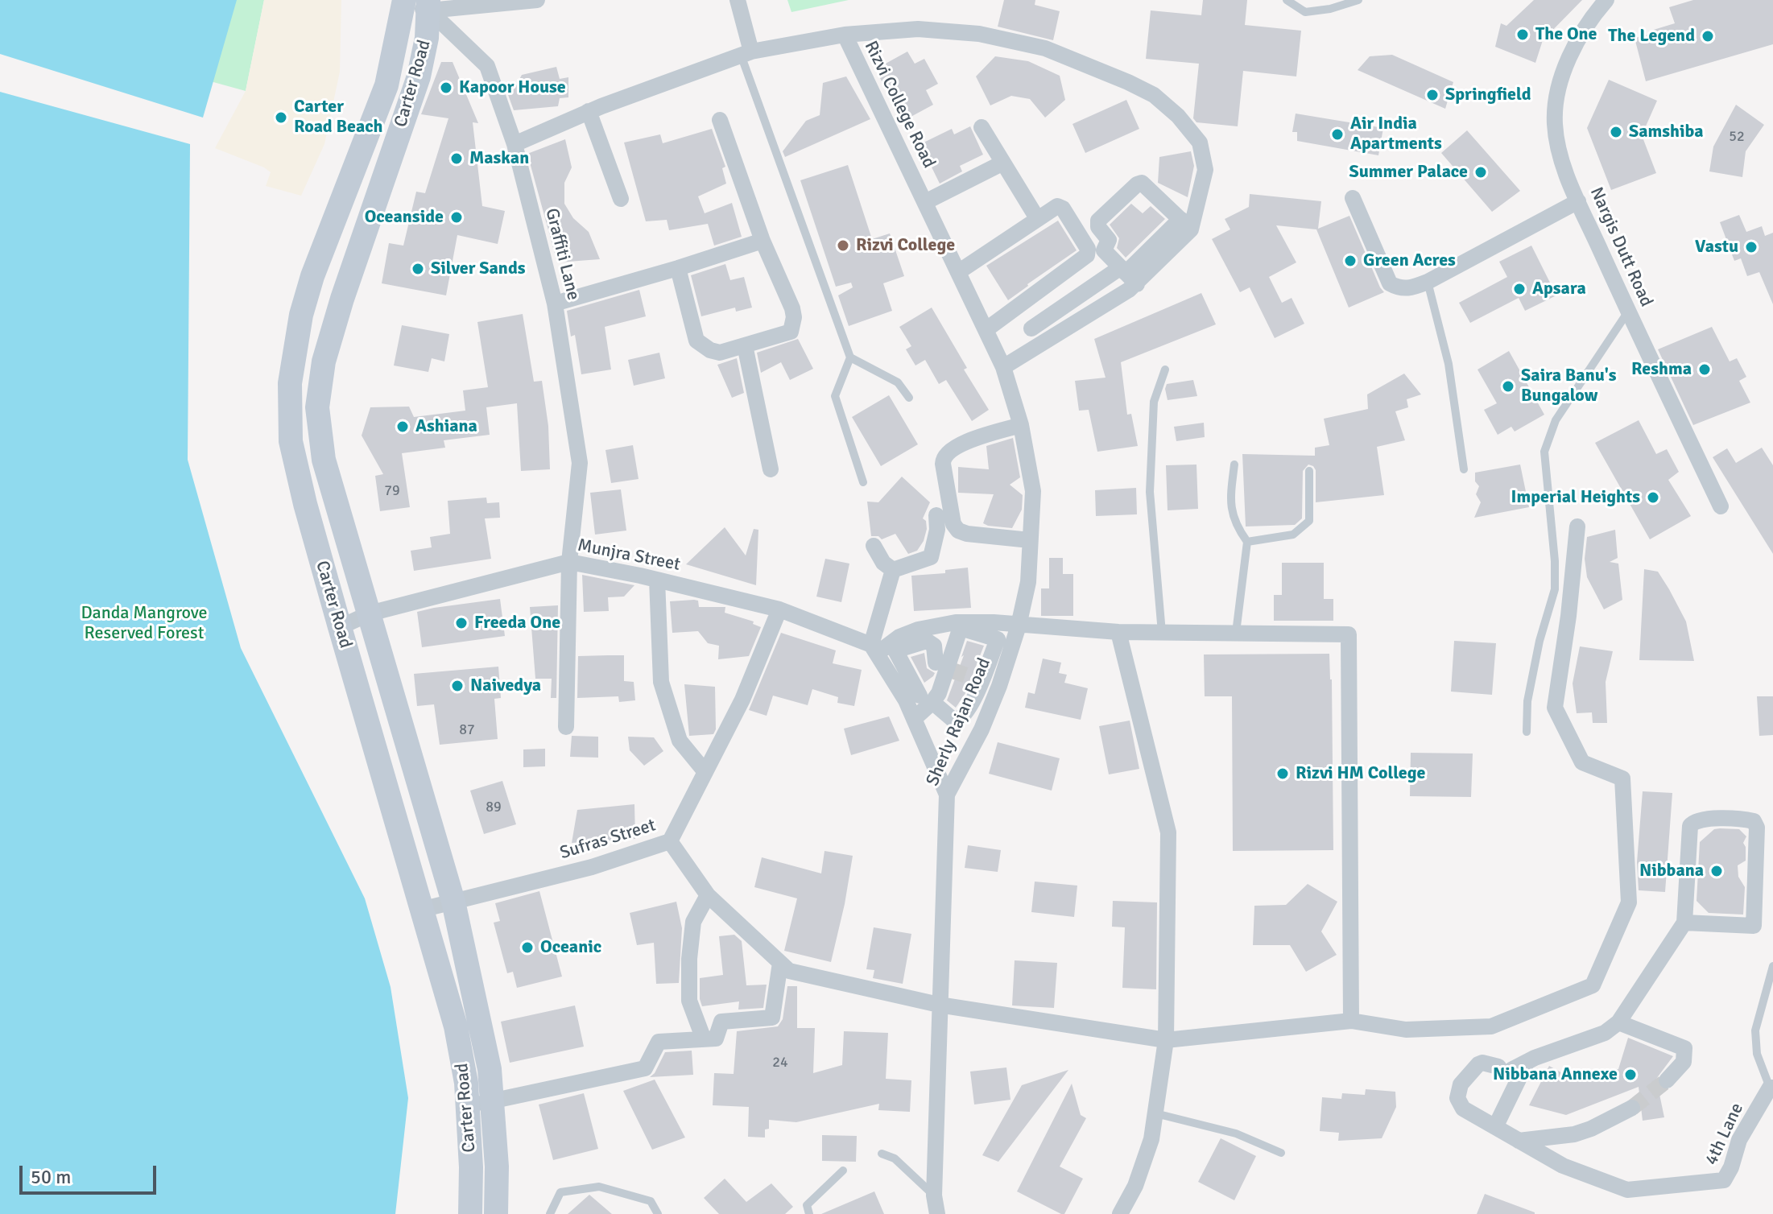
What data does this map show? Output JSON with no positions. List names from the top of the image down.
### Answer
{
  "streets": {
    "main road": ["Carter Road"],
    "street": [
      "Rizvi College Road",
      "Nargis Dutt Road",
      "Graffiti Lane",
      "Munjra Street",
      "Sherly Rajan Road",
      "Sufras Street",
      "4th Lane"
    ]
  },
  "crossings": [
    ["Carter Road", "Graffiti Lane"],
    ["Carter Road", "Munjra Street"],
    ["Carter Road", "Sufras Street"],
    ["Rizvi College Road", "Graffiti Lane"],
    ["Rizvi College Road", "Sherly Rajan Road"],
    ["Graffiti Lane", "Munjra Street"],
    ["Munjra Street", "Sufras Street"]
  ],
  "parks": ["Danda Mangrove Reserved Forest"],
  "places": [
    "The One",
    "The Legend",
    "Kapoor House",
    "Springfield",
    "Carter Road Beach",
    "Samshiba",
    "Air India Apartments",
    "Maskan",
    "Summer Palace",
    "Oceanside",
    "Rizvi College",
    "Vastu",
    "Green Acres",
    "Silver Sands",
    "Apsara",
    "Reshma",
    "Saira Banu's Bungalow",
    "Ashiana",
    "Imperial Heights",
    "Freeda One",
    "Naivedya",
    "Rizvi HM College",
    "Nibbana",
    "Oceanic",
    "Nibbana Annexe"
  ],
  "house_numbers": [
    "52",
    "79",
    "87",
    "89",
    "24"
  ],
  "scale_bar": "50 m"
}
